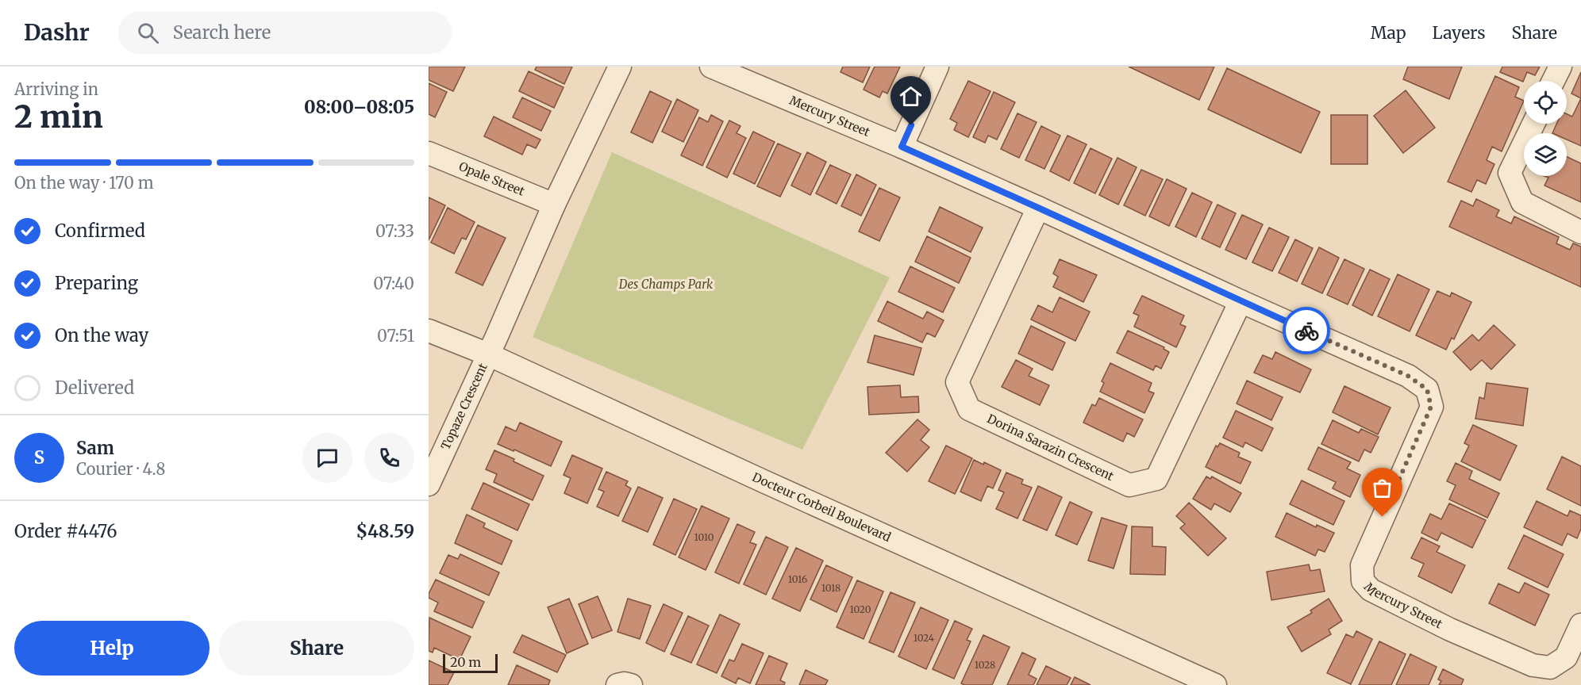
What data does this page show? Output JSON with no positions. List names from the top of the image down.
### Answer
{
  "streets": {
    "street": [
      "Mercury Street",
      "Opale Street",
      "Topaze Crescent",
      "Dorina Sarazin Crescent",
      "Docteur Corbeil Boulevard"
    ]
  },
  "crossings": [
    ["Mercury Street", "Dorina Sarazin Crescent"],
    ["Topaze Crescent", "Docteur Corbeil Boulevard"]
  ],
  "parks": ["Des Champs Park"],
  "house_numbers": [
    "1010",
    "1016",
    "1018",
    "1020",
    "1024",
    "1028"
  ],
  "scale_bar": "20 m",
  "page": {
    "header": "Dashr",
    "search": "Search here",
    "nav": ["Map", "Layers", "Share"],
    "heading": ["2 min", "Arriving in", "08:00–08:05"],
    "panel": [
      "Sam",
      "Courier · 4.8",
      "Order #4476",
      "$48.59"
    ],
    "bar": "On the way · 170 m",
    "list": [
      ["Confirmed", "07:33"],
      ["Preparing", "07:40"],
      ["On the way", "07:51"],
      "Delivered"
    ],
    "round": "S",
    "buttons": ["Help", "Share"],
    "scale": "20 m"
  }
}
